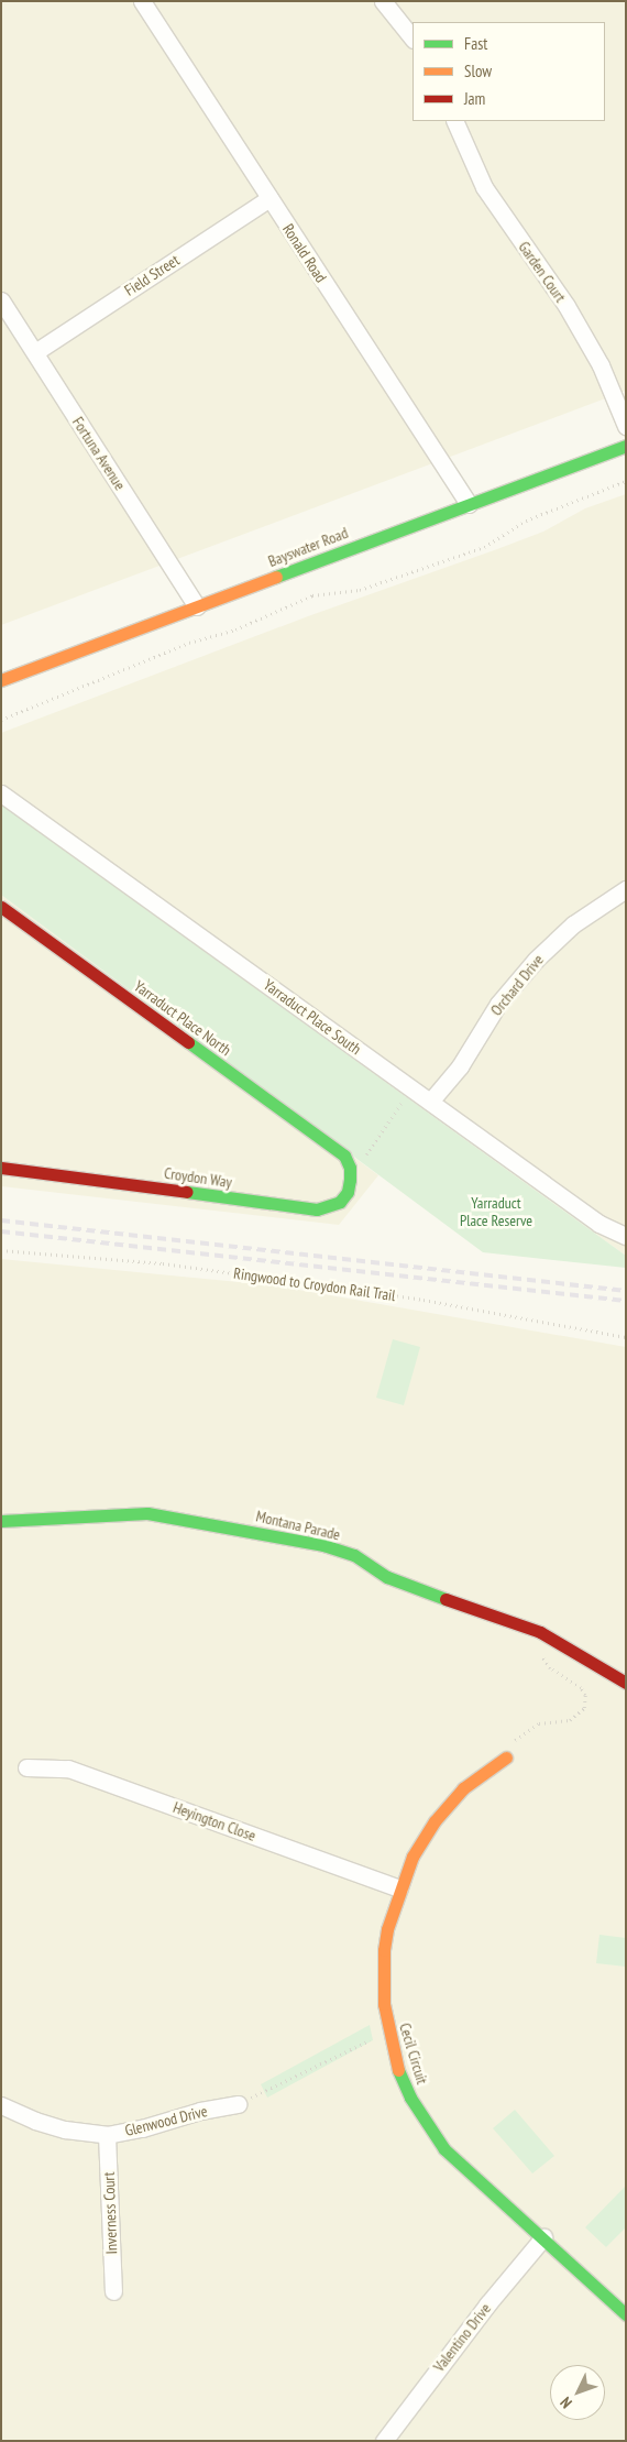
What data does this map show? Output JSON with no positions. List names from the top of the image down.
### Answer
{
  "streets": {
    "street": [
      "Ronald Road",
      "Garden Court",
      "Field Street",
      "Fortuna Avenue",
      "Bayswater Road",
      "Orchard Drive",
      "Yarraduct Place South",
      "Yarraduct Place North",
      "Croydon Way",
      "Montana Parade",
      "Heyington Close",
      "Cecil Circuit",
      "Glenwood Drive",
      "Inverness Court",
      "Valentino Drive"
    ],
    "path": ["Ringwood to Croydon Rail Trail"]
  },
  "crossings": [
    ["Ronald Road", "Field Street"],
    ["Ronald Road", "Bayswater Road"],
    ["Field Street", "Fortuna Avenue"],
    ["Fortuna Avenue", "Bayswater Road"],
    ["Orchard Drive", "Yarraduct Place South"],
    ["Yarraduct Place North", "Croydon Way"],
    ["Heyington Close", "Cecil Circuit"],
    ["Cecil Circuit", "Valentino Drive"],
    ["Glenwood Drive", "Inverness Court"]
  ],
  "parks": ["Yarraduct Place Reserve"],
  "legend": ["Fast", "Slow", "Jam"],
  "north": "bottom left"
}
